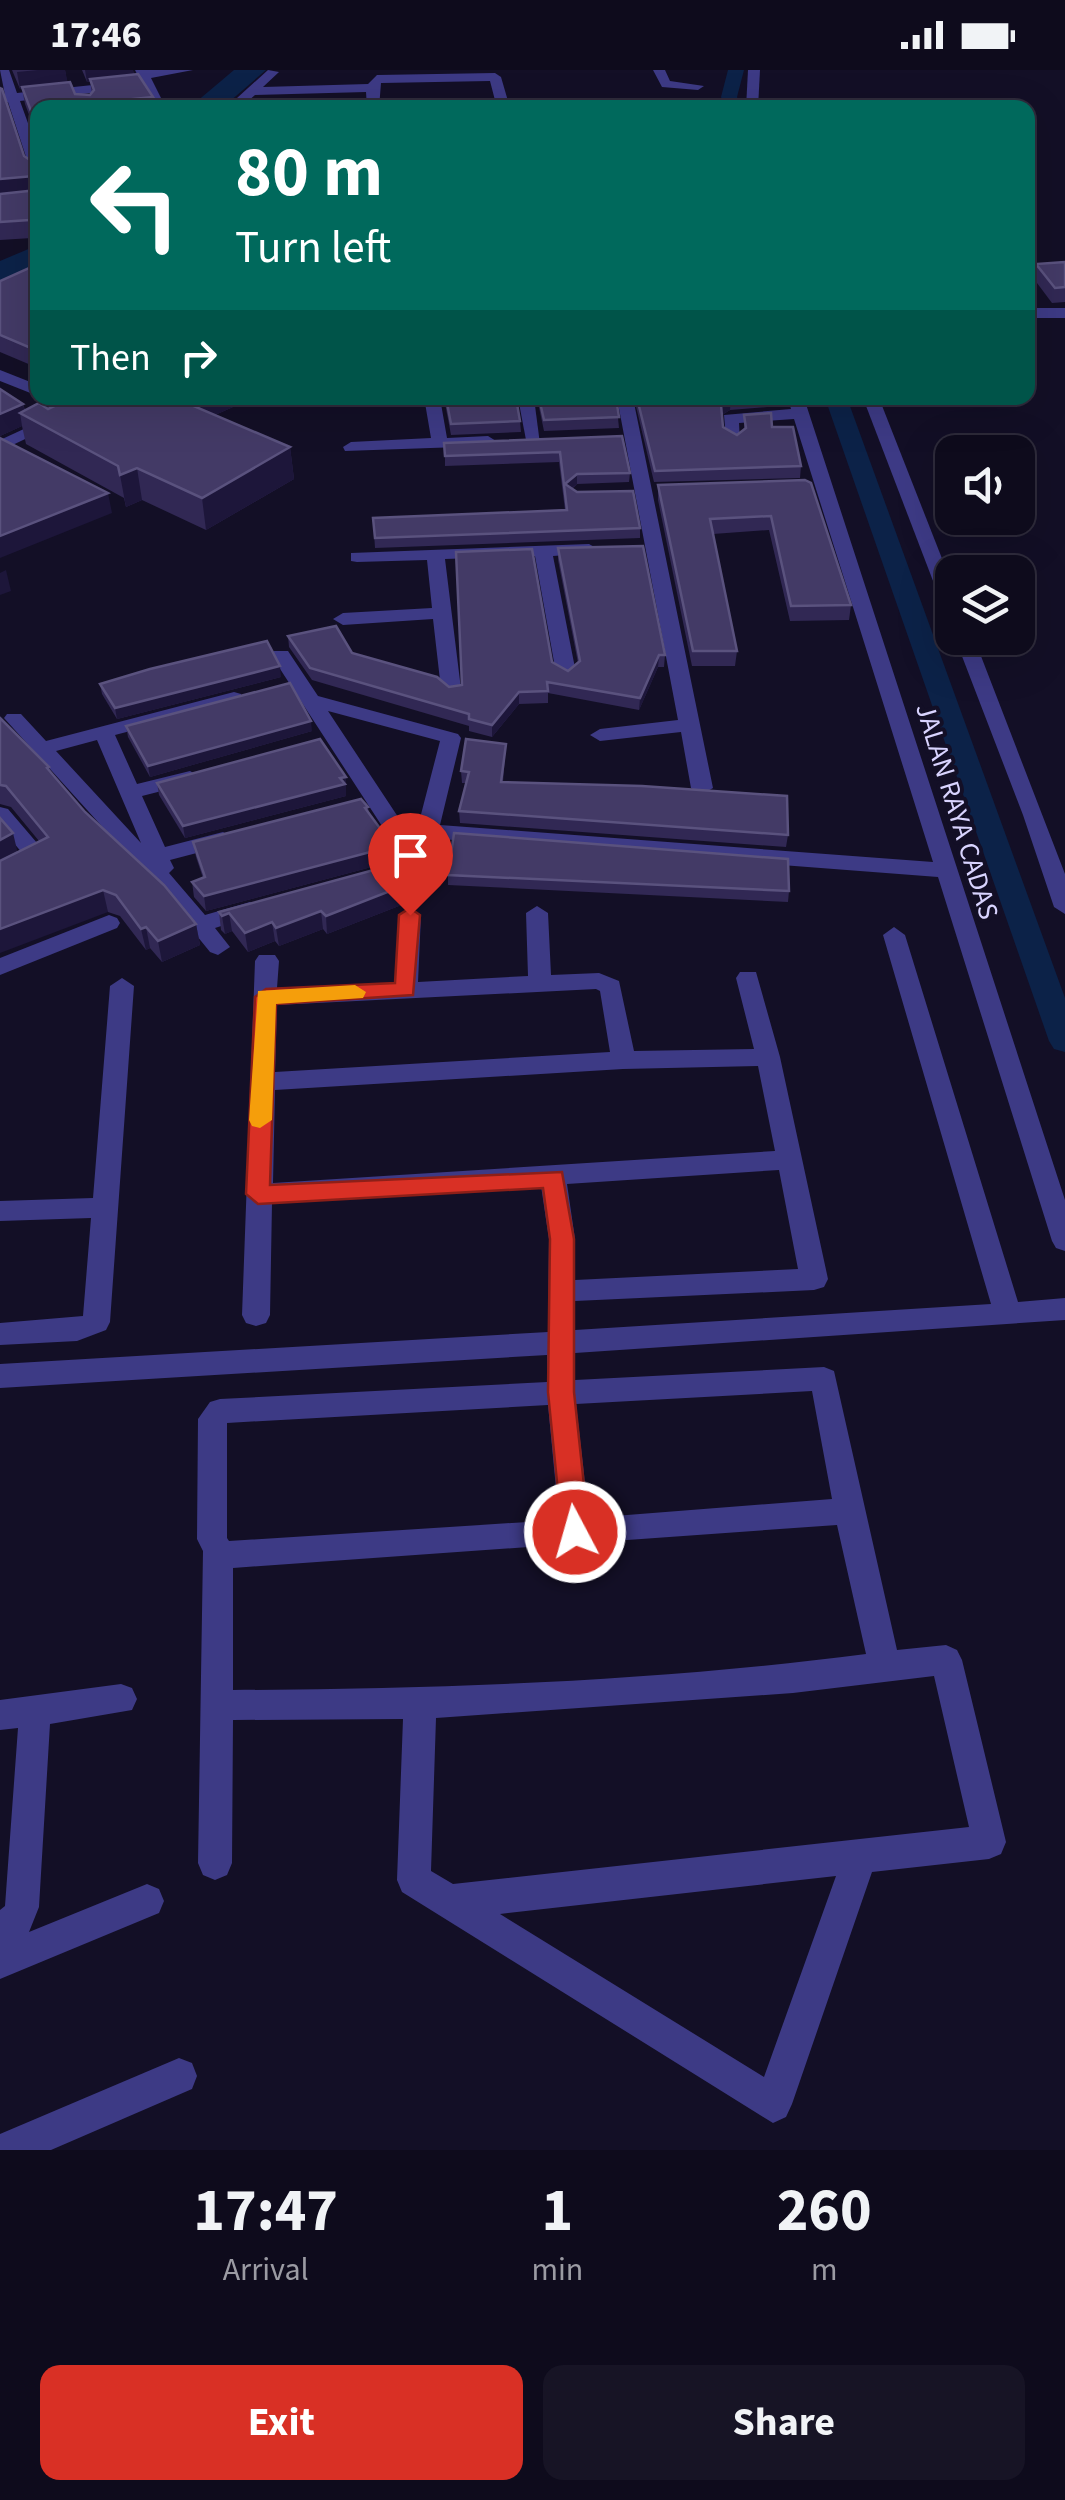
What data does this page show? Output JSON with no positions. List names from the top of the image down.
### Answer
{
  "streets": {
    "street": ["JALAN RAYA CADAS"]
  },
  "page": {
    "status": "17:46",
    "turn": ["80 m", "Turn left"],
    "then": "Then",
    "eta": [
      "17:47",
      "Arrival",
      "1",
      "min",
      "260",
      "m"
    ],
    "buttons": ["Exit", "Share"]
  }
}
